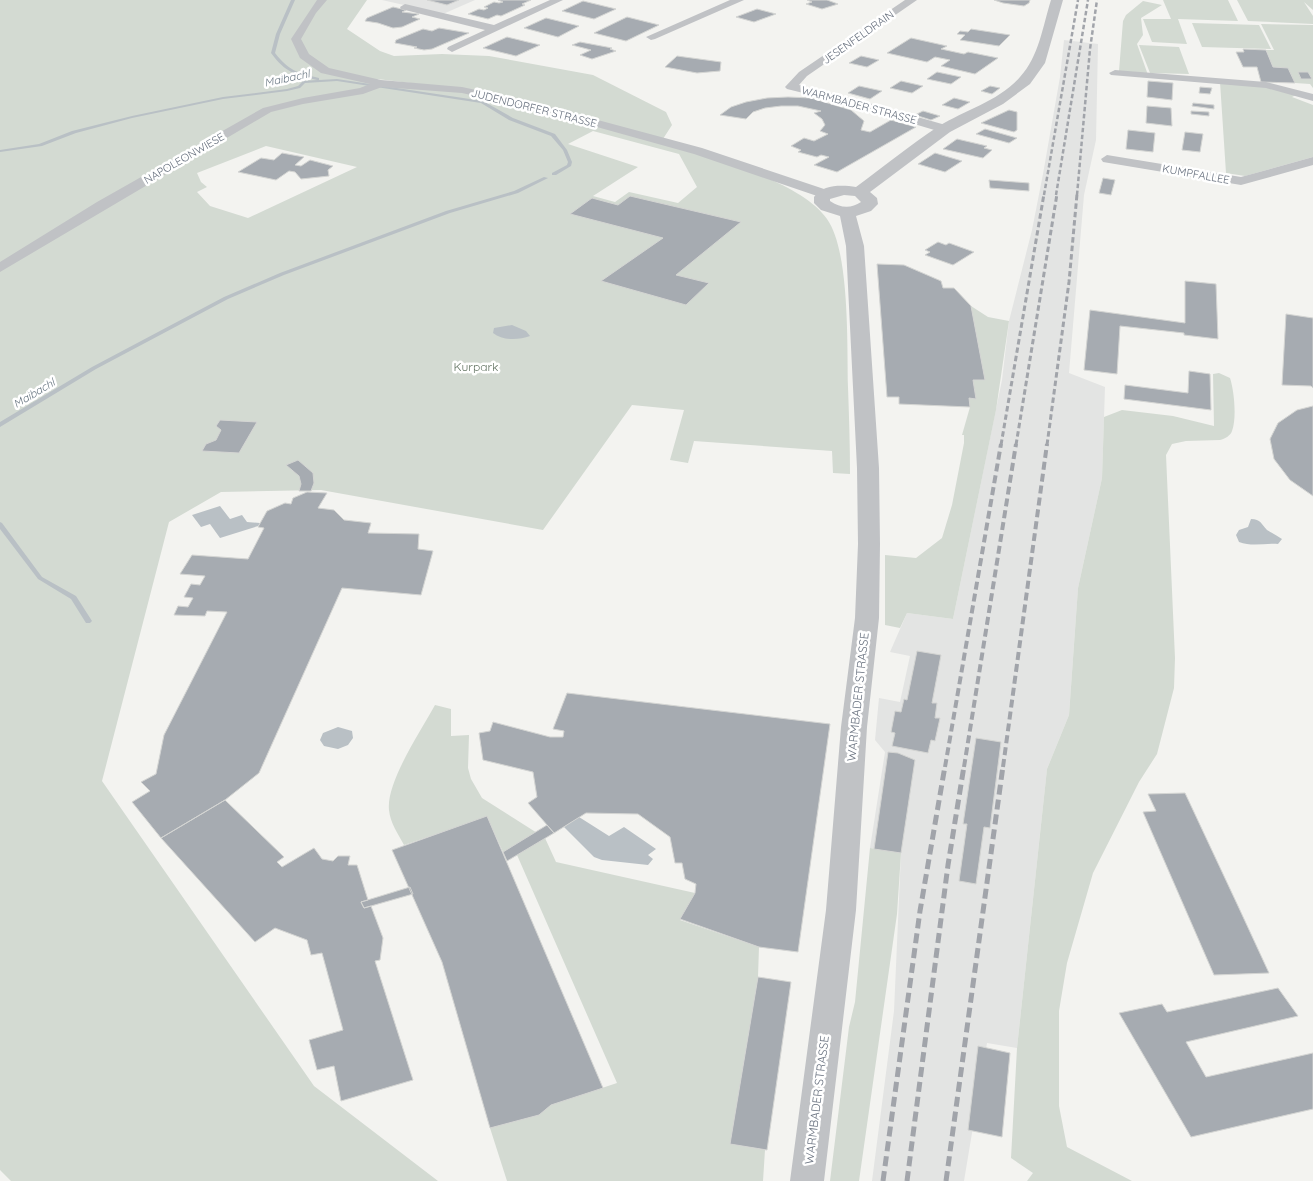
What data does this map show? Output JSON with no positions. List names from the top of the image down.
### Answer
{
  "streets": {
    "street": [
      "JESENFELDRAIN",
      "WARMBADER STRASSE",
      "JUDENDORFER STRASSE",
      "NAPOLEONWIESE",
      "KUMPFALLEE"
    ]
  },
  "crossings": [
    ["JESENFELDRAIN", "WARMBADER STRASSE"],
    ["JUDENDORFER STRASSE", "NAPOLEONWIESE"]
  ],
  "water": ["Maibachl"],
  "parks": ["Kurpark"]
}
